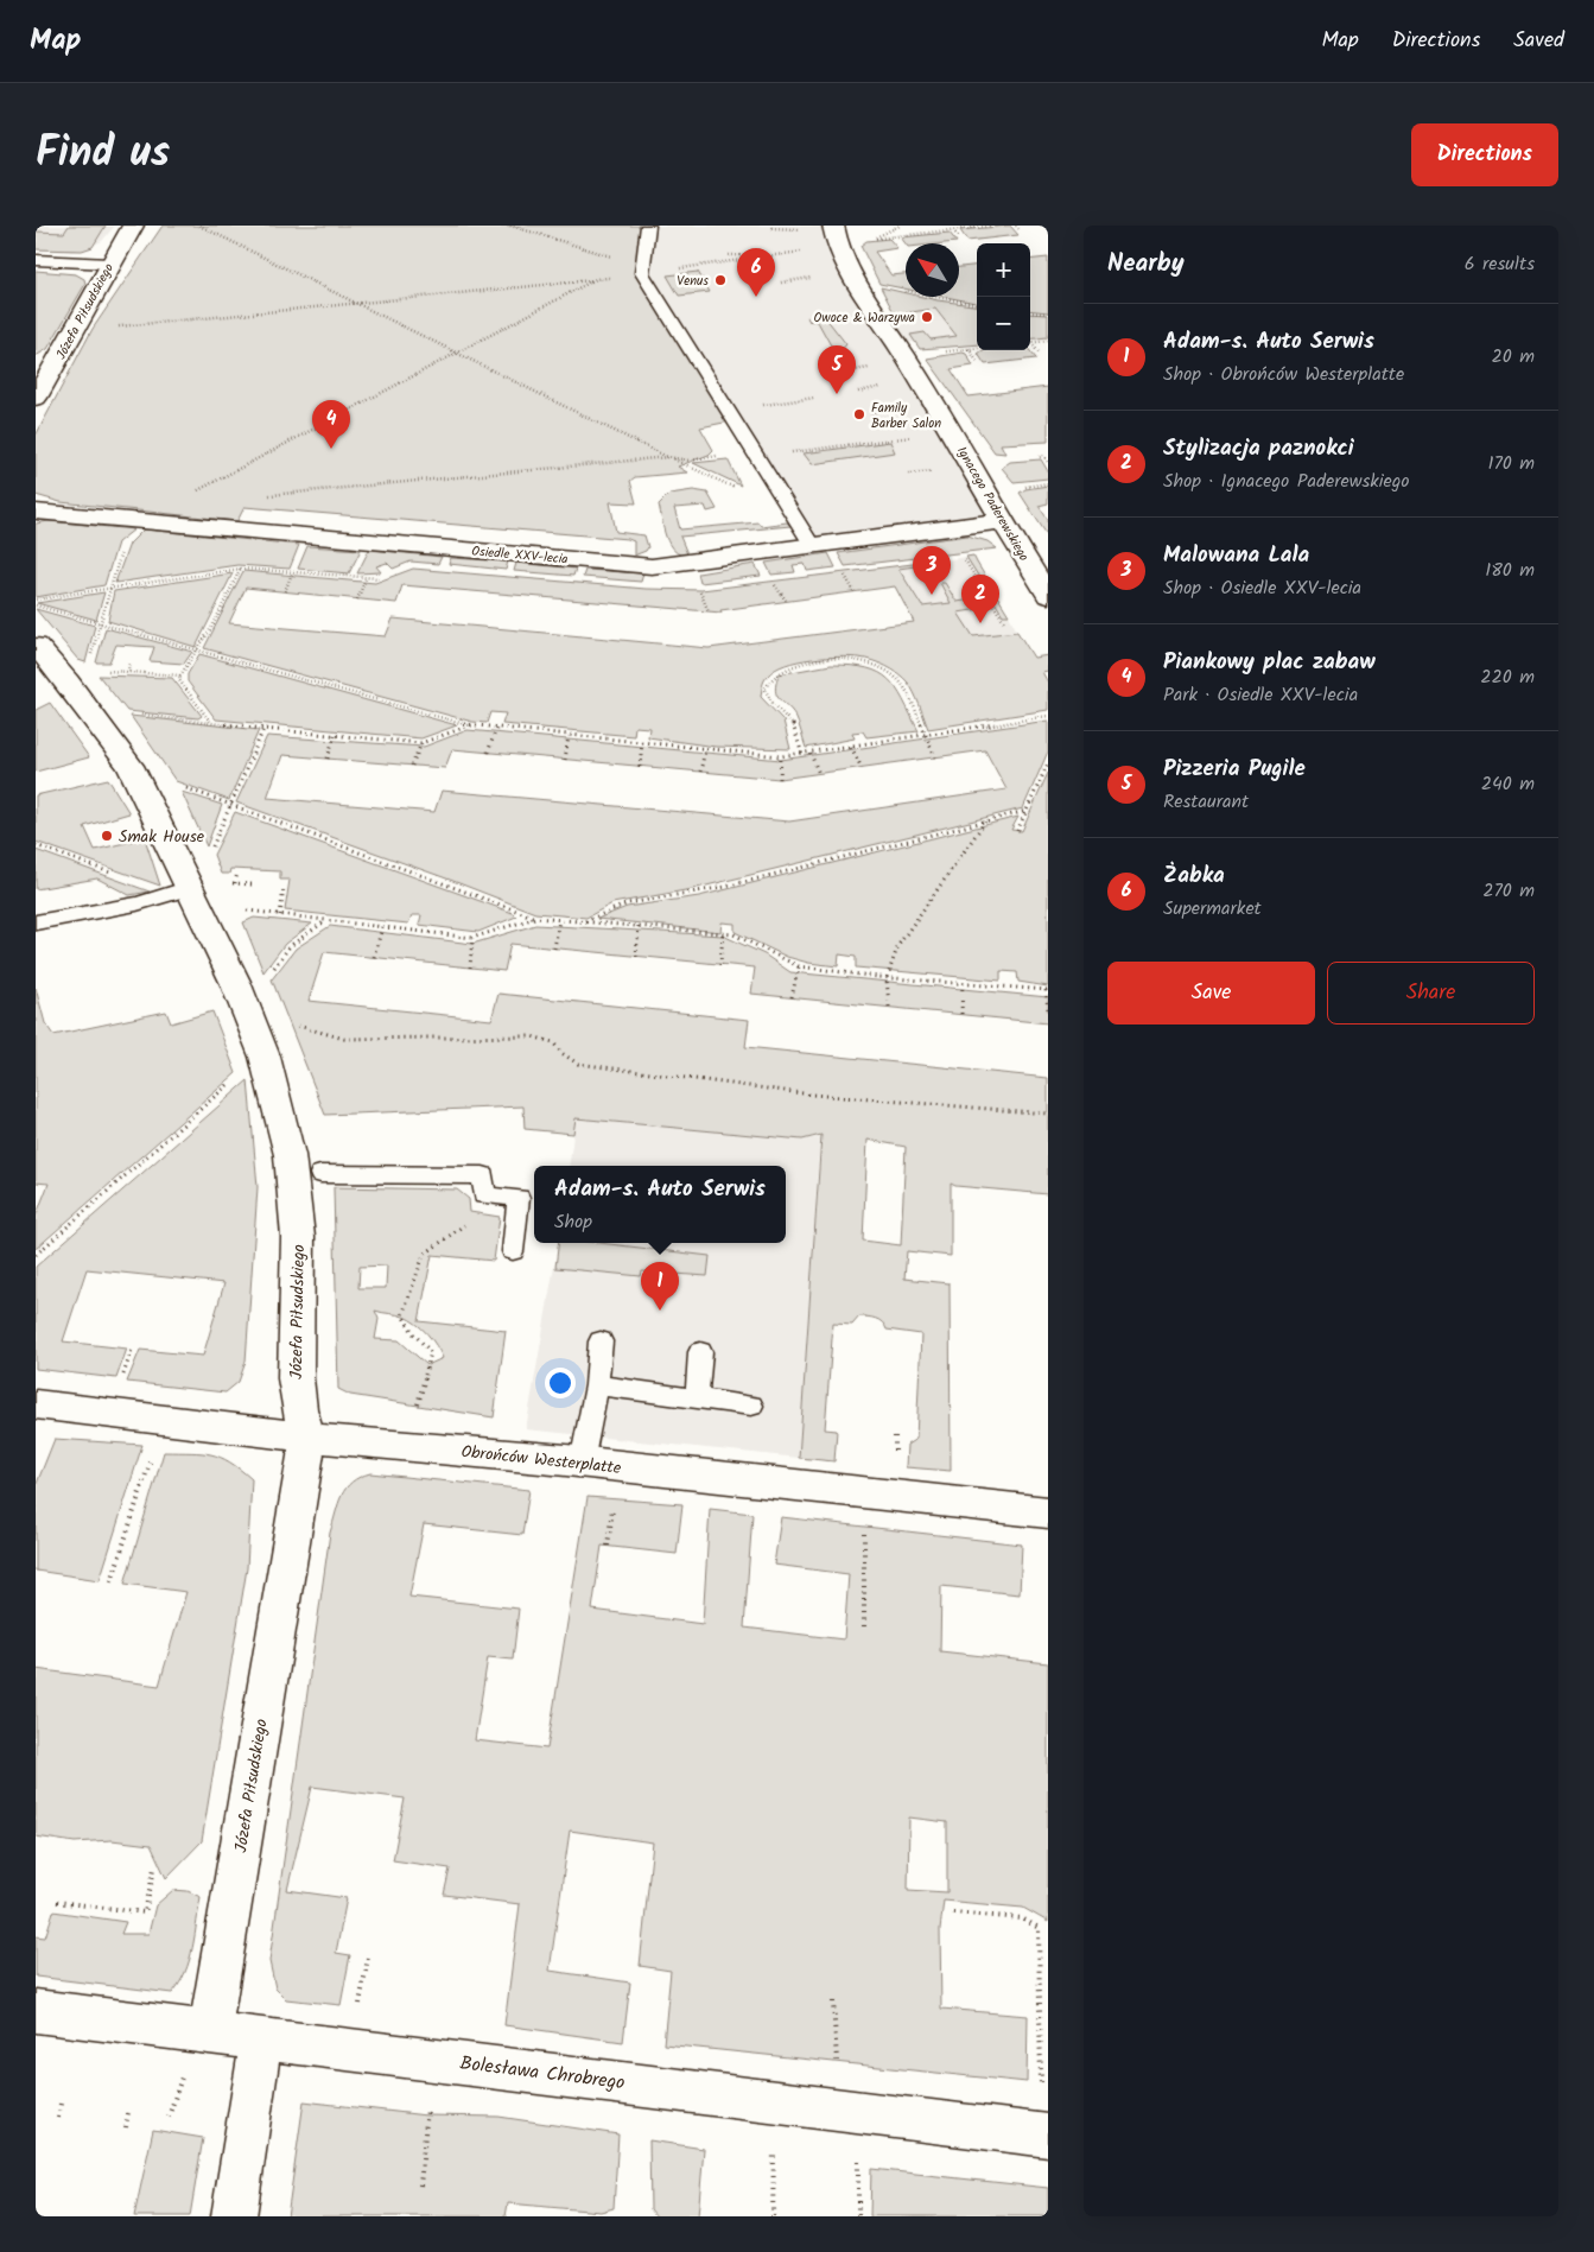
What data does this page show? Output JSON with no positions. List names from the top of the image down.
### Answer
{
  "streets": {
    "street": [
      "Józefa Piłsudskiego",
      "Ignacego Paderewskiego",
      "Osiedle XXV-lecia",
      "Obrońców Westerplatte",
      "Bolesława Chrobrego"
    ]
  },
  "crossings": [
    ["Józefa Piłsudskiego", "Obrońców Westerplatte"],
    ["Józefa Piłsudskiego", "Bolesława Chrobrego"],
    ["Ignacego Paderewskiego", "Osiedle XXV-lecia"]
  ],
  "places": [
    "Venus",
    "Owoce & Warzywa",
    "Family Barber Salon",
    "Smak House"
  ],
  "north": "top left",
  "page": {
    "header": "Map",
    "nav": ["Map", "Directions", "Saved"],
    "title": "Find us",
    "buttons": [
      "Directions",
      ["Save", "Share"]
    ],
    "heading": ["Nearby", "6 results"],
    "map_buttons": ["+", "−"],
    "pins": [
      "6",
      "5",
      "4",
      "3",
      "2",
      "1"
    ],
    "list": [
      {
        "mark": "1",
        "name": "Adam-s. Auto Serwis",
        "note": "Shop · Obrońców Westerplatte",
        "value": "20 m"
      },
      {
        "mark": "2",
        "name": "Stylizacja paznokci",
        "note": "Shop · Ignacego Paderewskiego",
        "value": "170 m"
      },
      {
        "mark": "3",
        "name": "Malowana Lala",
        "note": "Shop · Osiedle XXV-lecia",
        "value": "180 m"
      },
      {
        "mark": "4",
        "name": "Piankowy plac zabaw",
        "note": "Park · Osiedle XXV-lecia",
        "value": "220 m"
      },
      {
        "mark": "5",
        "name": "Pizzeria Pugile",
        "note": "Restaurant",
        "value": "240 m"
      },
      {
        "mark": "6",
        "name": "Żabka",
        "note": "Supermarket",
        "value": "270 m"
      }
    ],
    "popup": ["Adam-s. Auto Serwis", "Shop"]
  }
}
